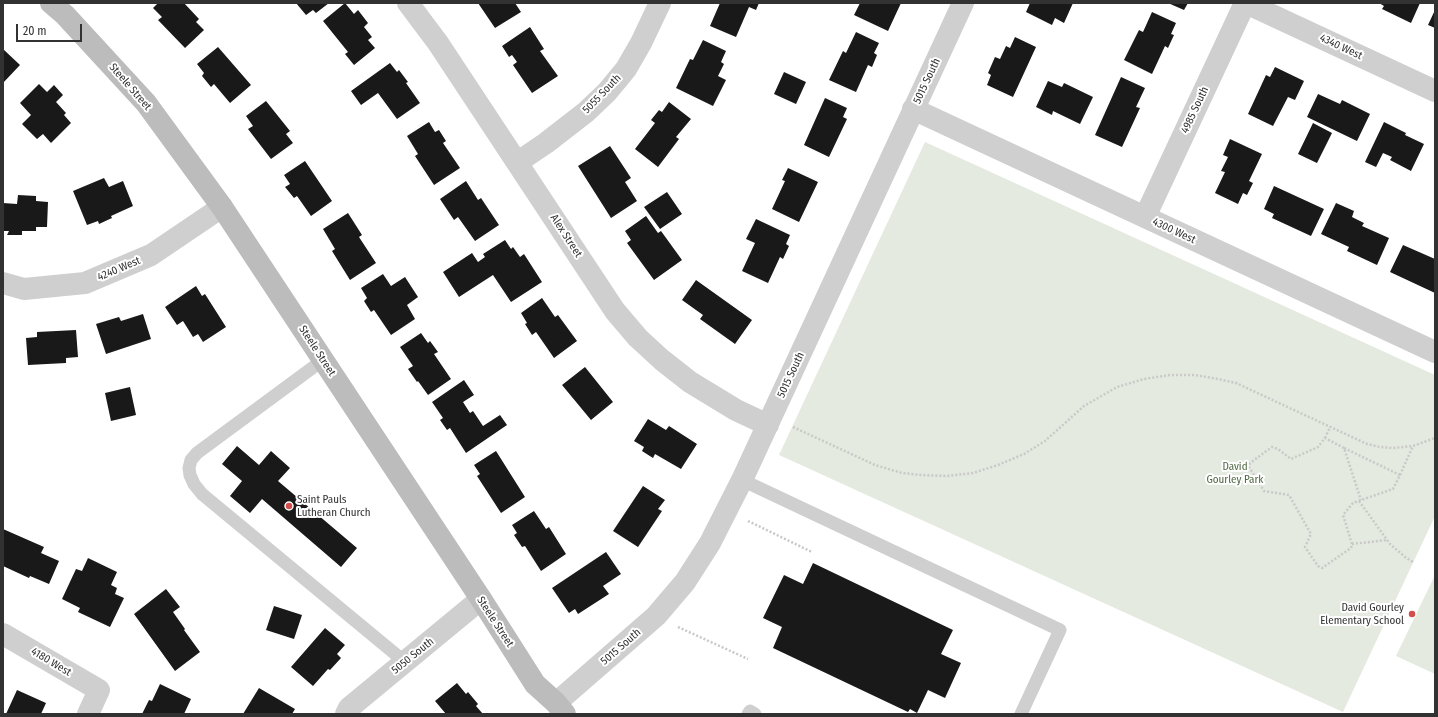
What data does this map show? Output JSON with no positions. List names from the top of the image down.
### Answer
{
  "streets": {
    "street": [
      "4340 West",
      "5015 South",
      "Steele Street",
      "5055 South",
      "4985 South",
      "4300 West",
      "Alex Street",
      "4240 West",
      "5050 South",
      "4180 West"
    ]
  },
  "crossings": [
    ["4340 West", "4985 South"],
    ["5015 South", "Steele Street"],
    ["5015 South", "4300 West"],
    ["5015 South", "Alex Street"],
    ["Steele Street", "4240 West"],
    ["Steele Street", "5050 South"],
    ["5055 South", "Alex Street"],
    ["4985 South", "4300 West"]
  ],
  "parks": ["David Gourley Park"],
  "places": ["Saint Pauls Lutheran Church", "David Gourley Elementary School"],
  "scale_bar": "20 m"
}
